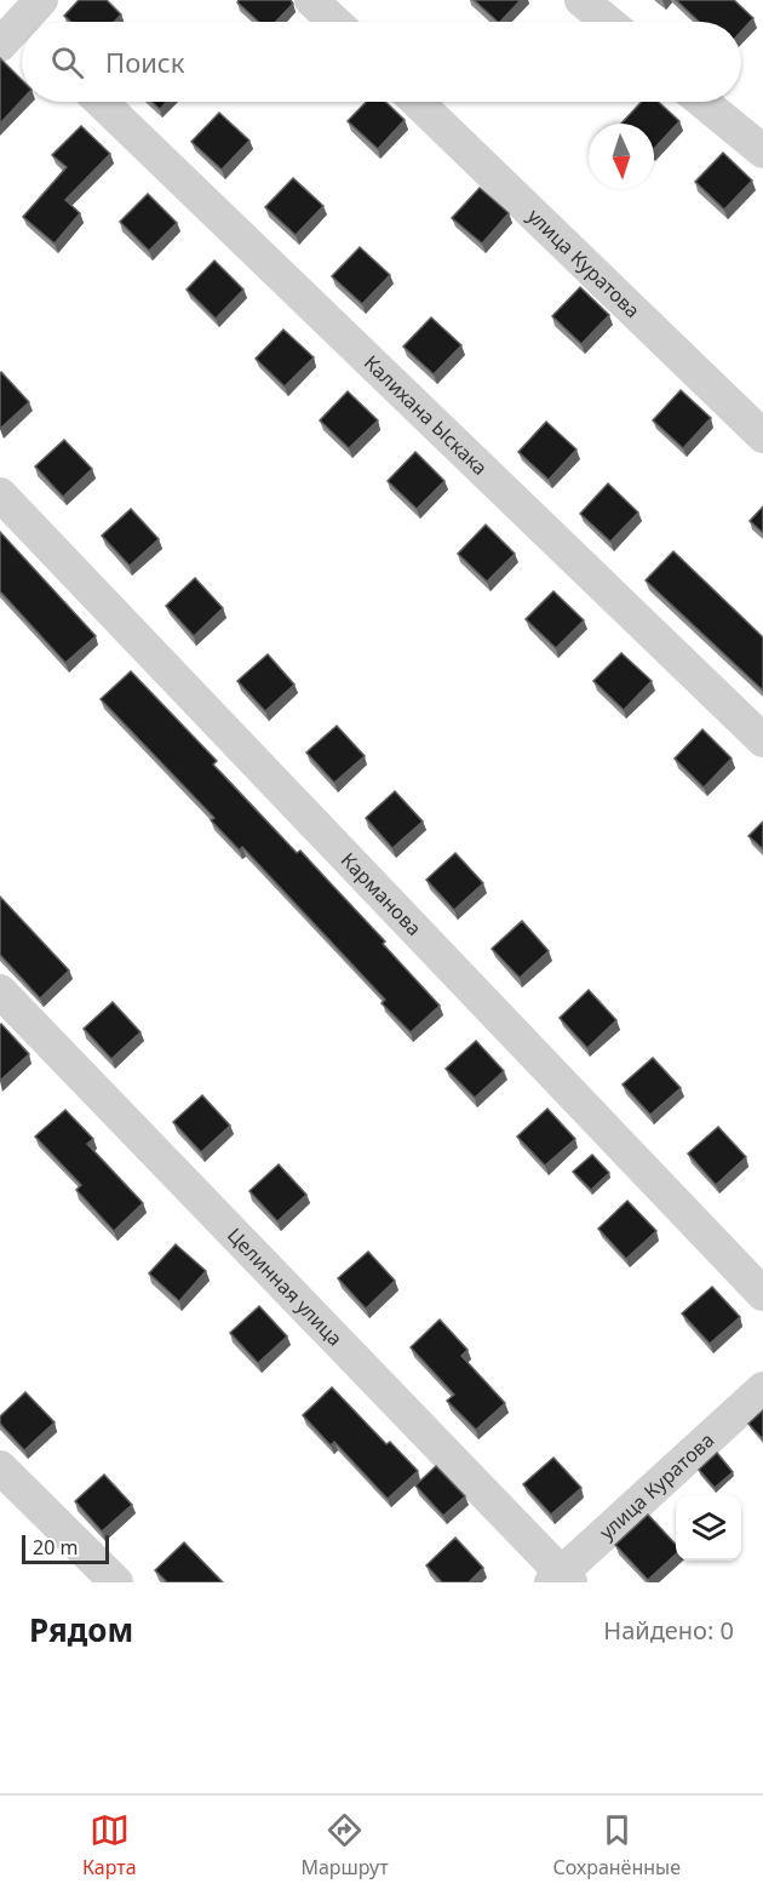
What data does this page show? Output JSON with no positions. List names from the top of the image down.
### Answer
{
  "streets": {
    "street": [
      "улица Куратова",
      "Калихана Ыскака",
      "Карманова",
      "Целинная улица"
    ]
  },
  "crossings": [
    ["улица Куратова", "Целинная улица"]
  ],
  "scale_bar": "20 m",
  "north": "bottom",
  "page": {
    "search": "Поиск",
    "scale": "20 m",
    "heading": ["Рядом", "Найдено: 0"],
    "nav": ["Карта", "Маршрут", "Сохранённые"]
  }
}
